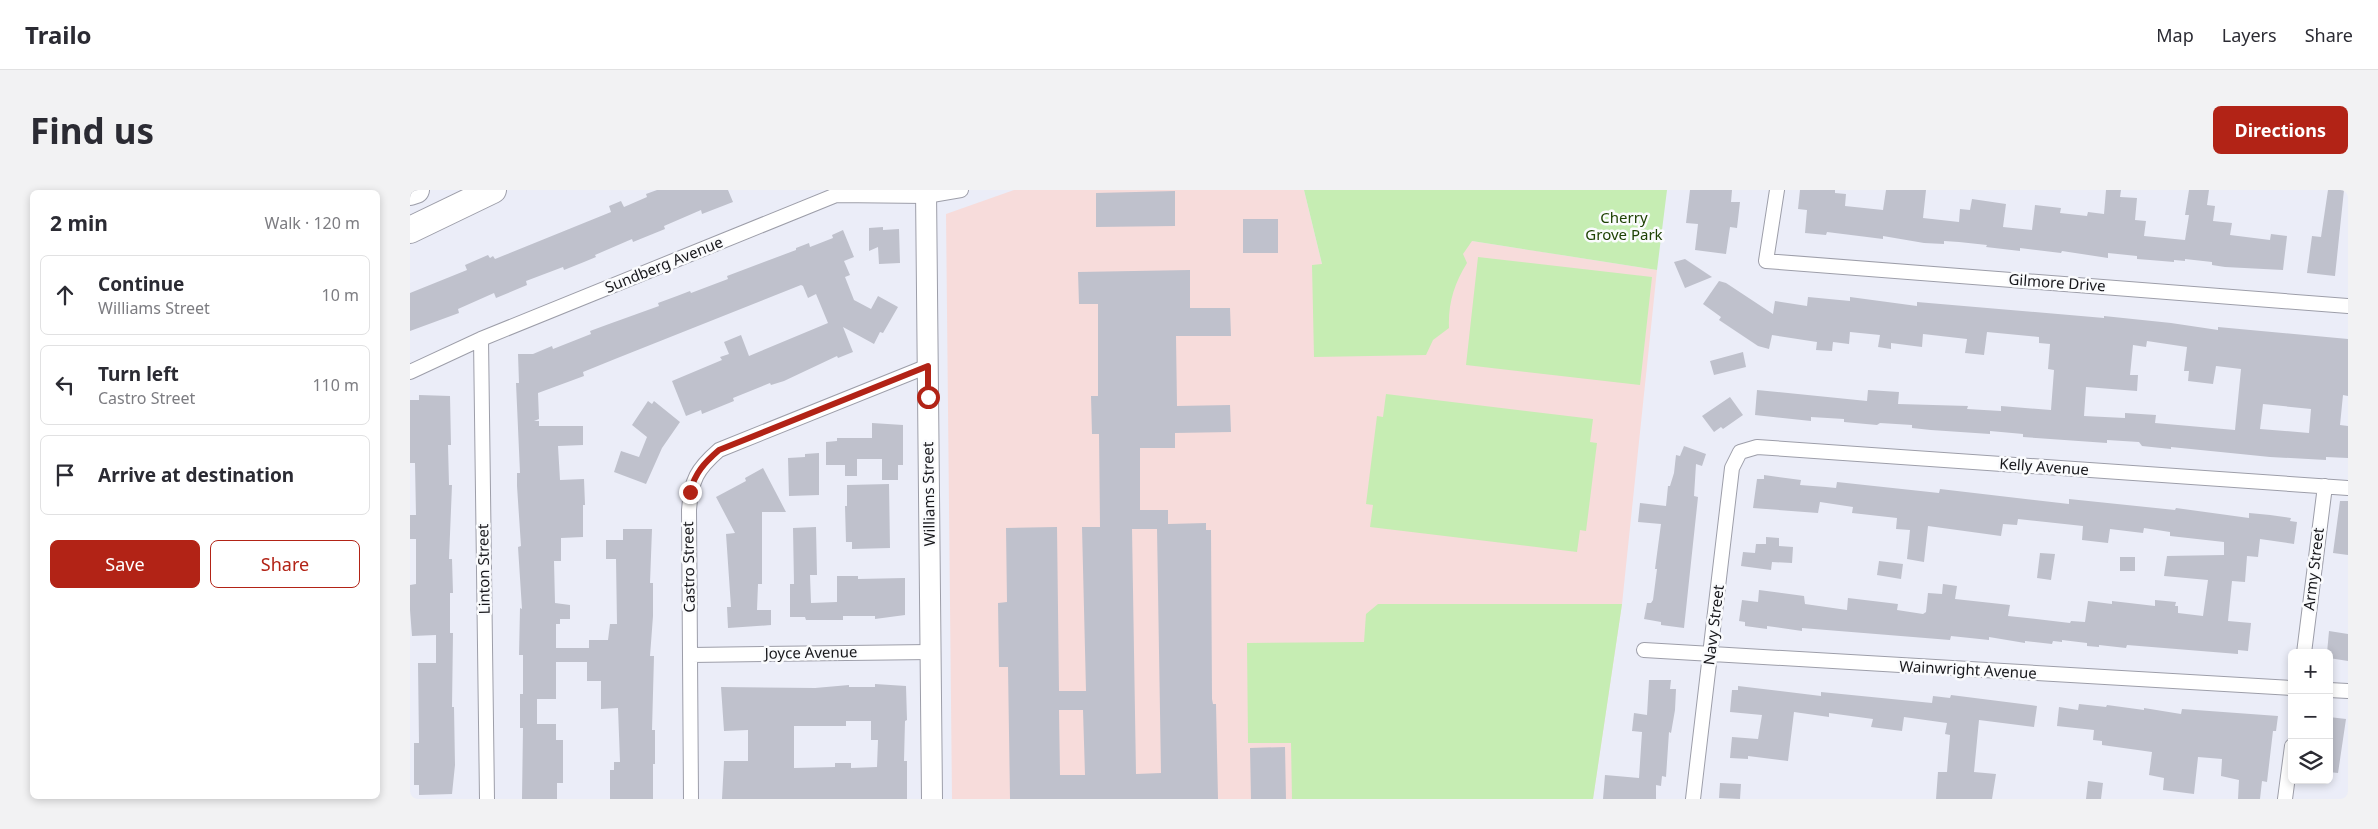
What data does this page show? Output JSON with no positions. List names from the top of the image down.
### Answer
{
  "streets": {
    "street": [
      "Sundberg Avenue",
      "Gilmore Drive",
      "Kelly Avenue",
      "Williams Street",
      "Castro Street",
      "Linton Street",
      "Army Street",
      "Navy Street",
      "Joyce Avenue",
      "Wainwright Avenue"
    ]
  },
  "crossings": [
    ["Sundberg Avenue", "Williams Street"],
    ["Sundberg Avenue", "Linton Street"],
    ["Kelly Avenue", "Army Street"],
    ["Kelly Avenue", "Navy Street"],
    ["Williams Street", "Castro Street"],
    ["Williams Street", "Joyce Avenue"],
    ["Castro Street", "Joyce Avenue"],
    ["Navy Street", "Wainwright Avenue"]
  ],
  "parks": ["Cherry Grove Park"],
  "page": {
    "header": "Trailo",
    "nav": ["Map", "Layers", "Share"],
    "buttons": [
      "Directions",
      ["Save", "Share"]
    ],
    "title": "Find us",
    "heading": ["2 min", "Walk · 120 m"],
    "list": [
      ["Continue", "Williams Street", "10 m"],
      ["Turn left", "Castro Street", "110 m"],
      "Arrive at destination"
    ],
    "map_buttons": ["+", "−"]
  }
}
